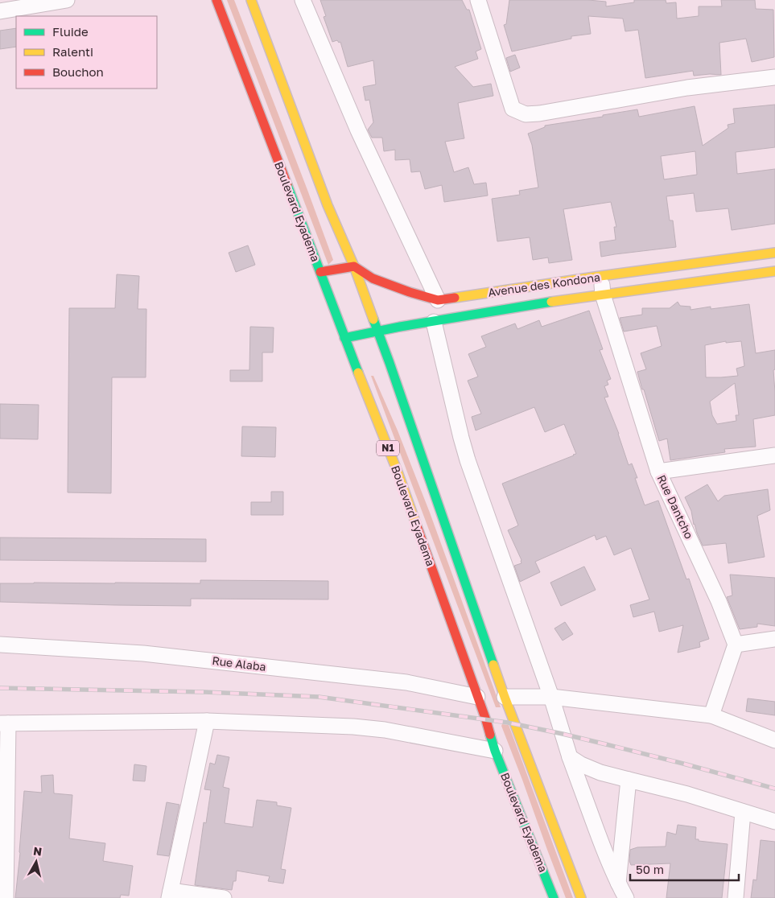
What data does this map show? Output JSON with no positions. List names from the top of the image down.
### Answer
{
  "streets": {
    "main road": ["Boulevard Eyadema", "Avenue des Kondona", "N1"],
    "street": ["Rue Dantcho", "Rue Alaba"]
  },
  "crossings": [
    ["Boulevard Eyadema", "Avenue des Kondona"],
    ["Boulevard Eyadema", "Rue Alaba"],
    ["Avenue des Kondona", "N1"],
    ["Avenue des Kondona", "Rue Dantcho"]
  ],
  "legend": ["Fluide", "Ralenti", "Bouchon"],
  "scale_bar": "50 m",
  "north": "top"
}
